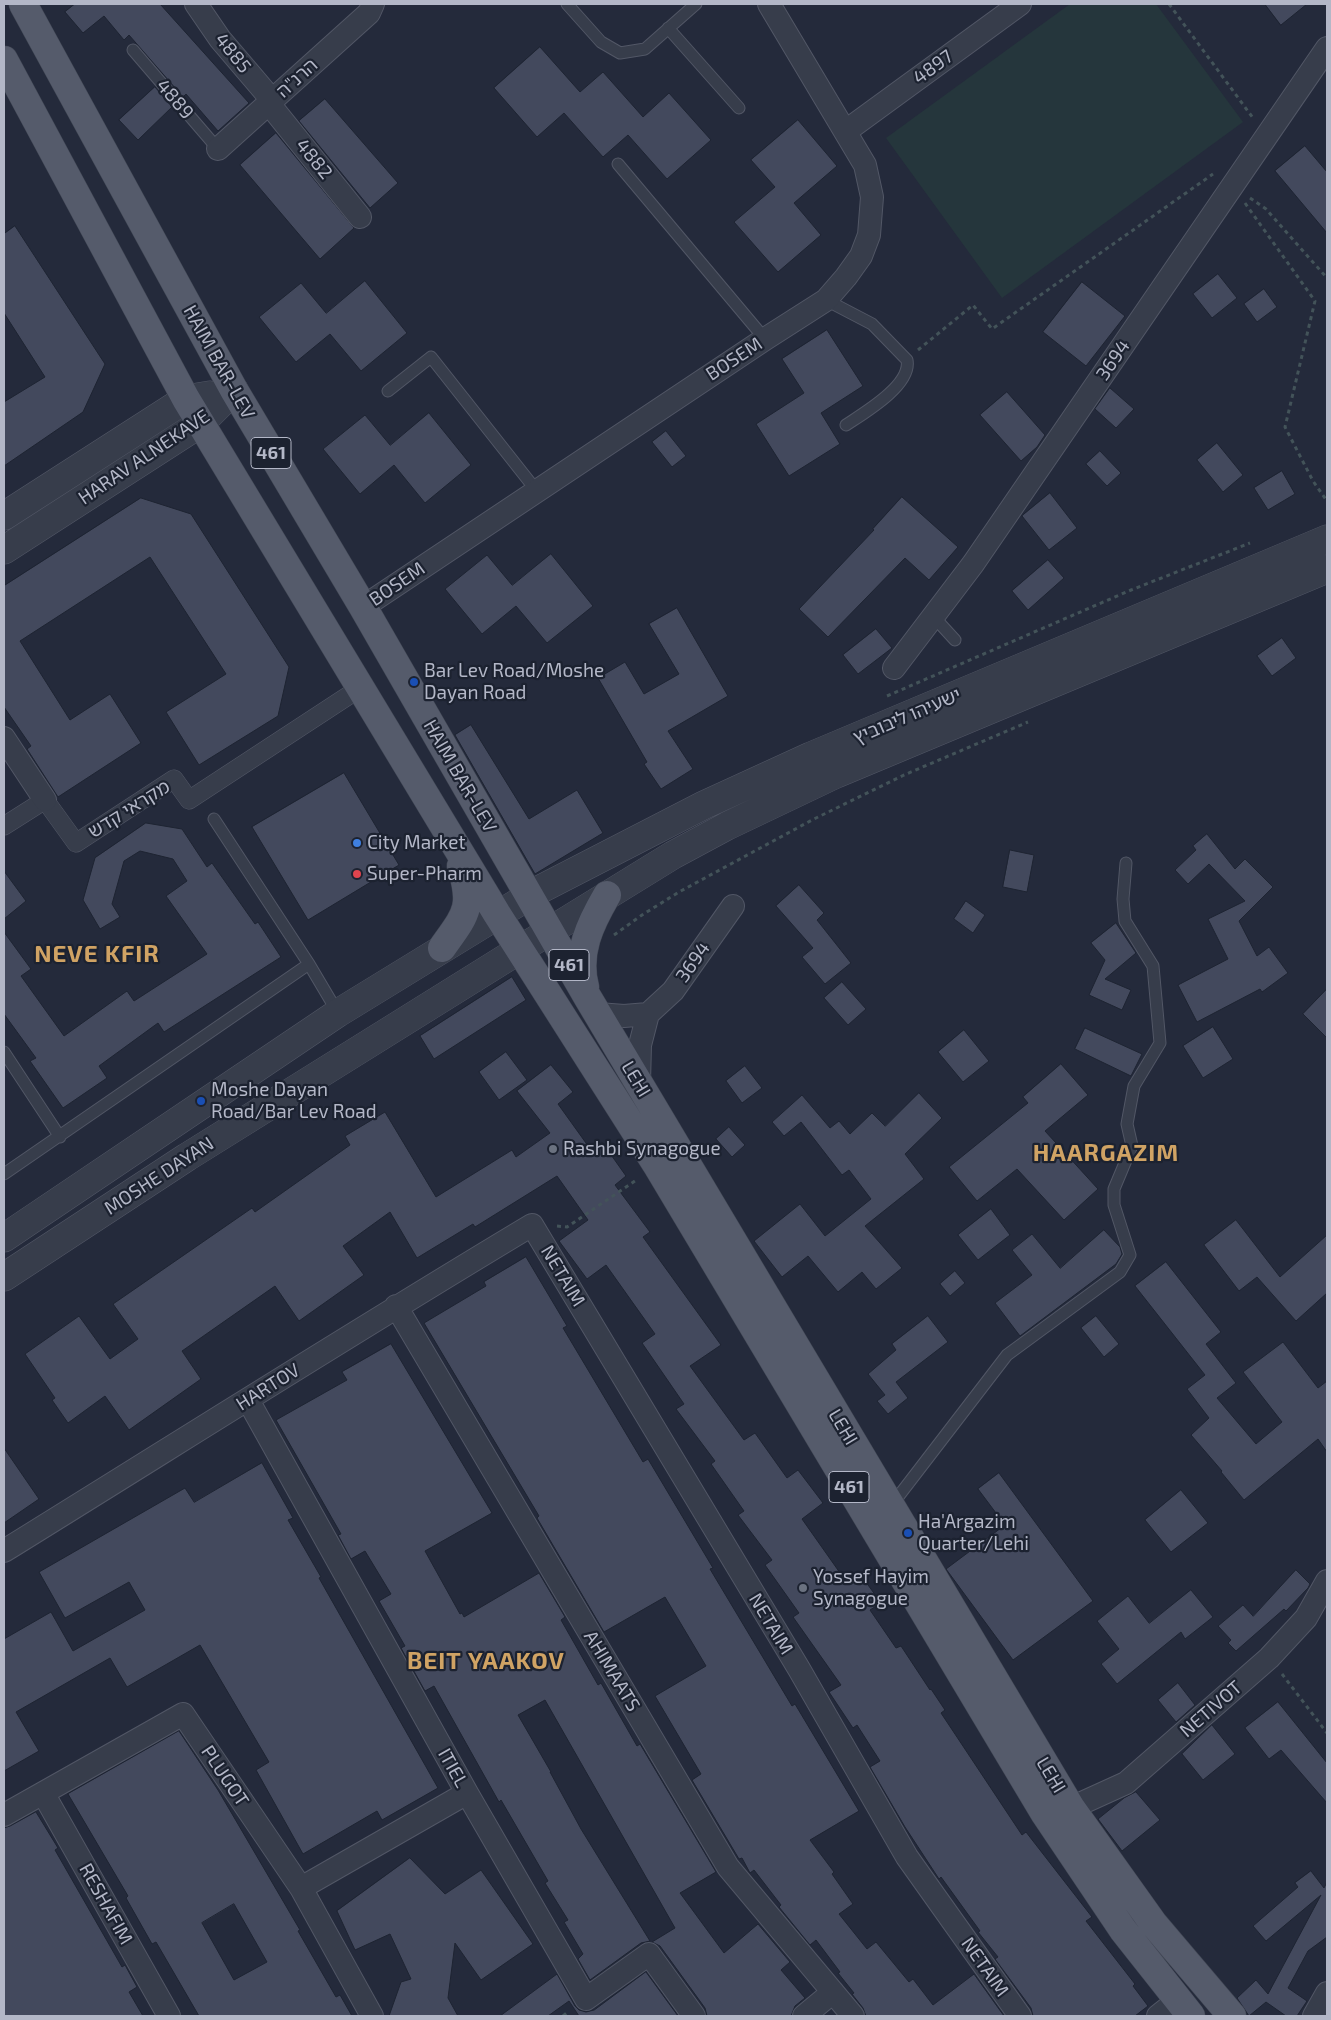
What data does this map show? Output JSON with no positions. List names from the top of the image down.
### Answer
{
  "streets": {
    "main road": ["HAIM BAR-LEV", "461", "LEHI"],
    "street": [
      "4885",
      "4897",
      "הרנ\"ה",
      "4882",
      "BOSEM",
      "3694",
      "HARAV ALNEKAVE",
      "ישעיהו ליבוביץ",
      "מקראי קדש",
      "MOSHE DAYAN",
      "NETAIM",
      "HARTOV",
      "AHIMAATS",
      "NETIVOT",
      "ITIEL",
      "PLUGOT",
      "RESHAFIM"
    ],
    "lane": ["4889"]
  },
  "crossings": [
    ["4885", "הרנ\"ה"],
    ["4885", "4882"],
    ["4897", "BOSEM"],
    ["הרנ\"ה", "4889"],
    ["הרנ\"ה", "4882"],
    ["BOSEM", "HAIM BAR-LEV"],
    ["HAIM BAR-LEV", "HARAV ALNEKAVE"],
    ["HAIM BAR-LEV", "ישעיהו ליבוביץ"],
    ["HAIM BAR-LEV", "מקראי קדש"],
    ["HAIM BAR-LEV", "LEHI"],
    ["HAIM BAR-LEV", "MOSHE DAYAN"],
    ["ישעיהו ליבוביץ", "LEHI"],
    ["ישעיהו ליבוביץ", "MOSHE DAYAN"],
    ["LEHI", "MOSHE DAYAN"],
    ["LEHI", "NETIVOT"],
    ["NETAIM", "HARTOV"],
    ["HARTOV", "AHIMAATS"],
    ["HARTOV", "ITIEL"],
    ["PLUGOT", "RESHAFIM"]
  ],
  "districts": ["NEVE KFIR", "HAARGAZIM", "BEIT YAAKOV"],
  "places": [
    "Bar Lev Road/Moshe Dayan Road",
    "City Market",
    "Super-Pharm",
    "Moshe Dayan Road/Bar Lev Road",
    "Rashbi Synagogue",
    "Ha'Argazim Quarter/Lehi",
    "Yossef Hayim Synagogue"
  ]
}
